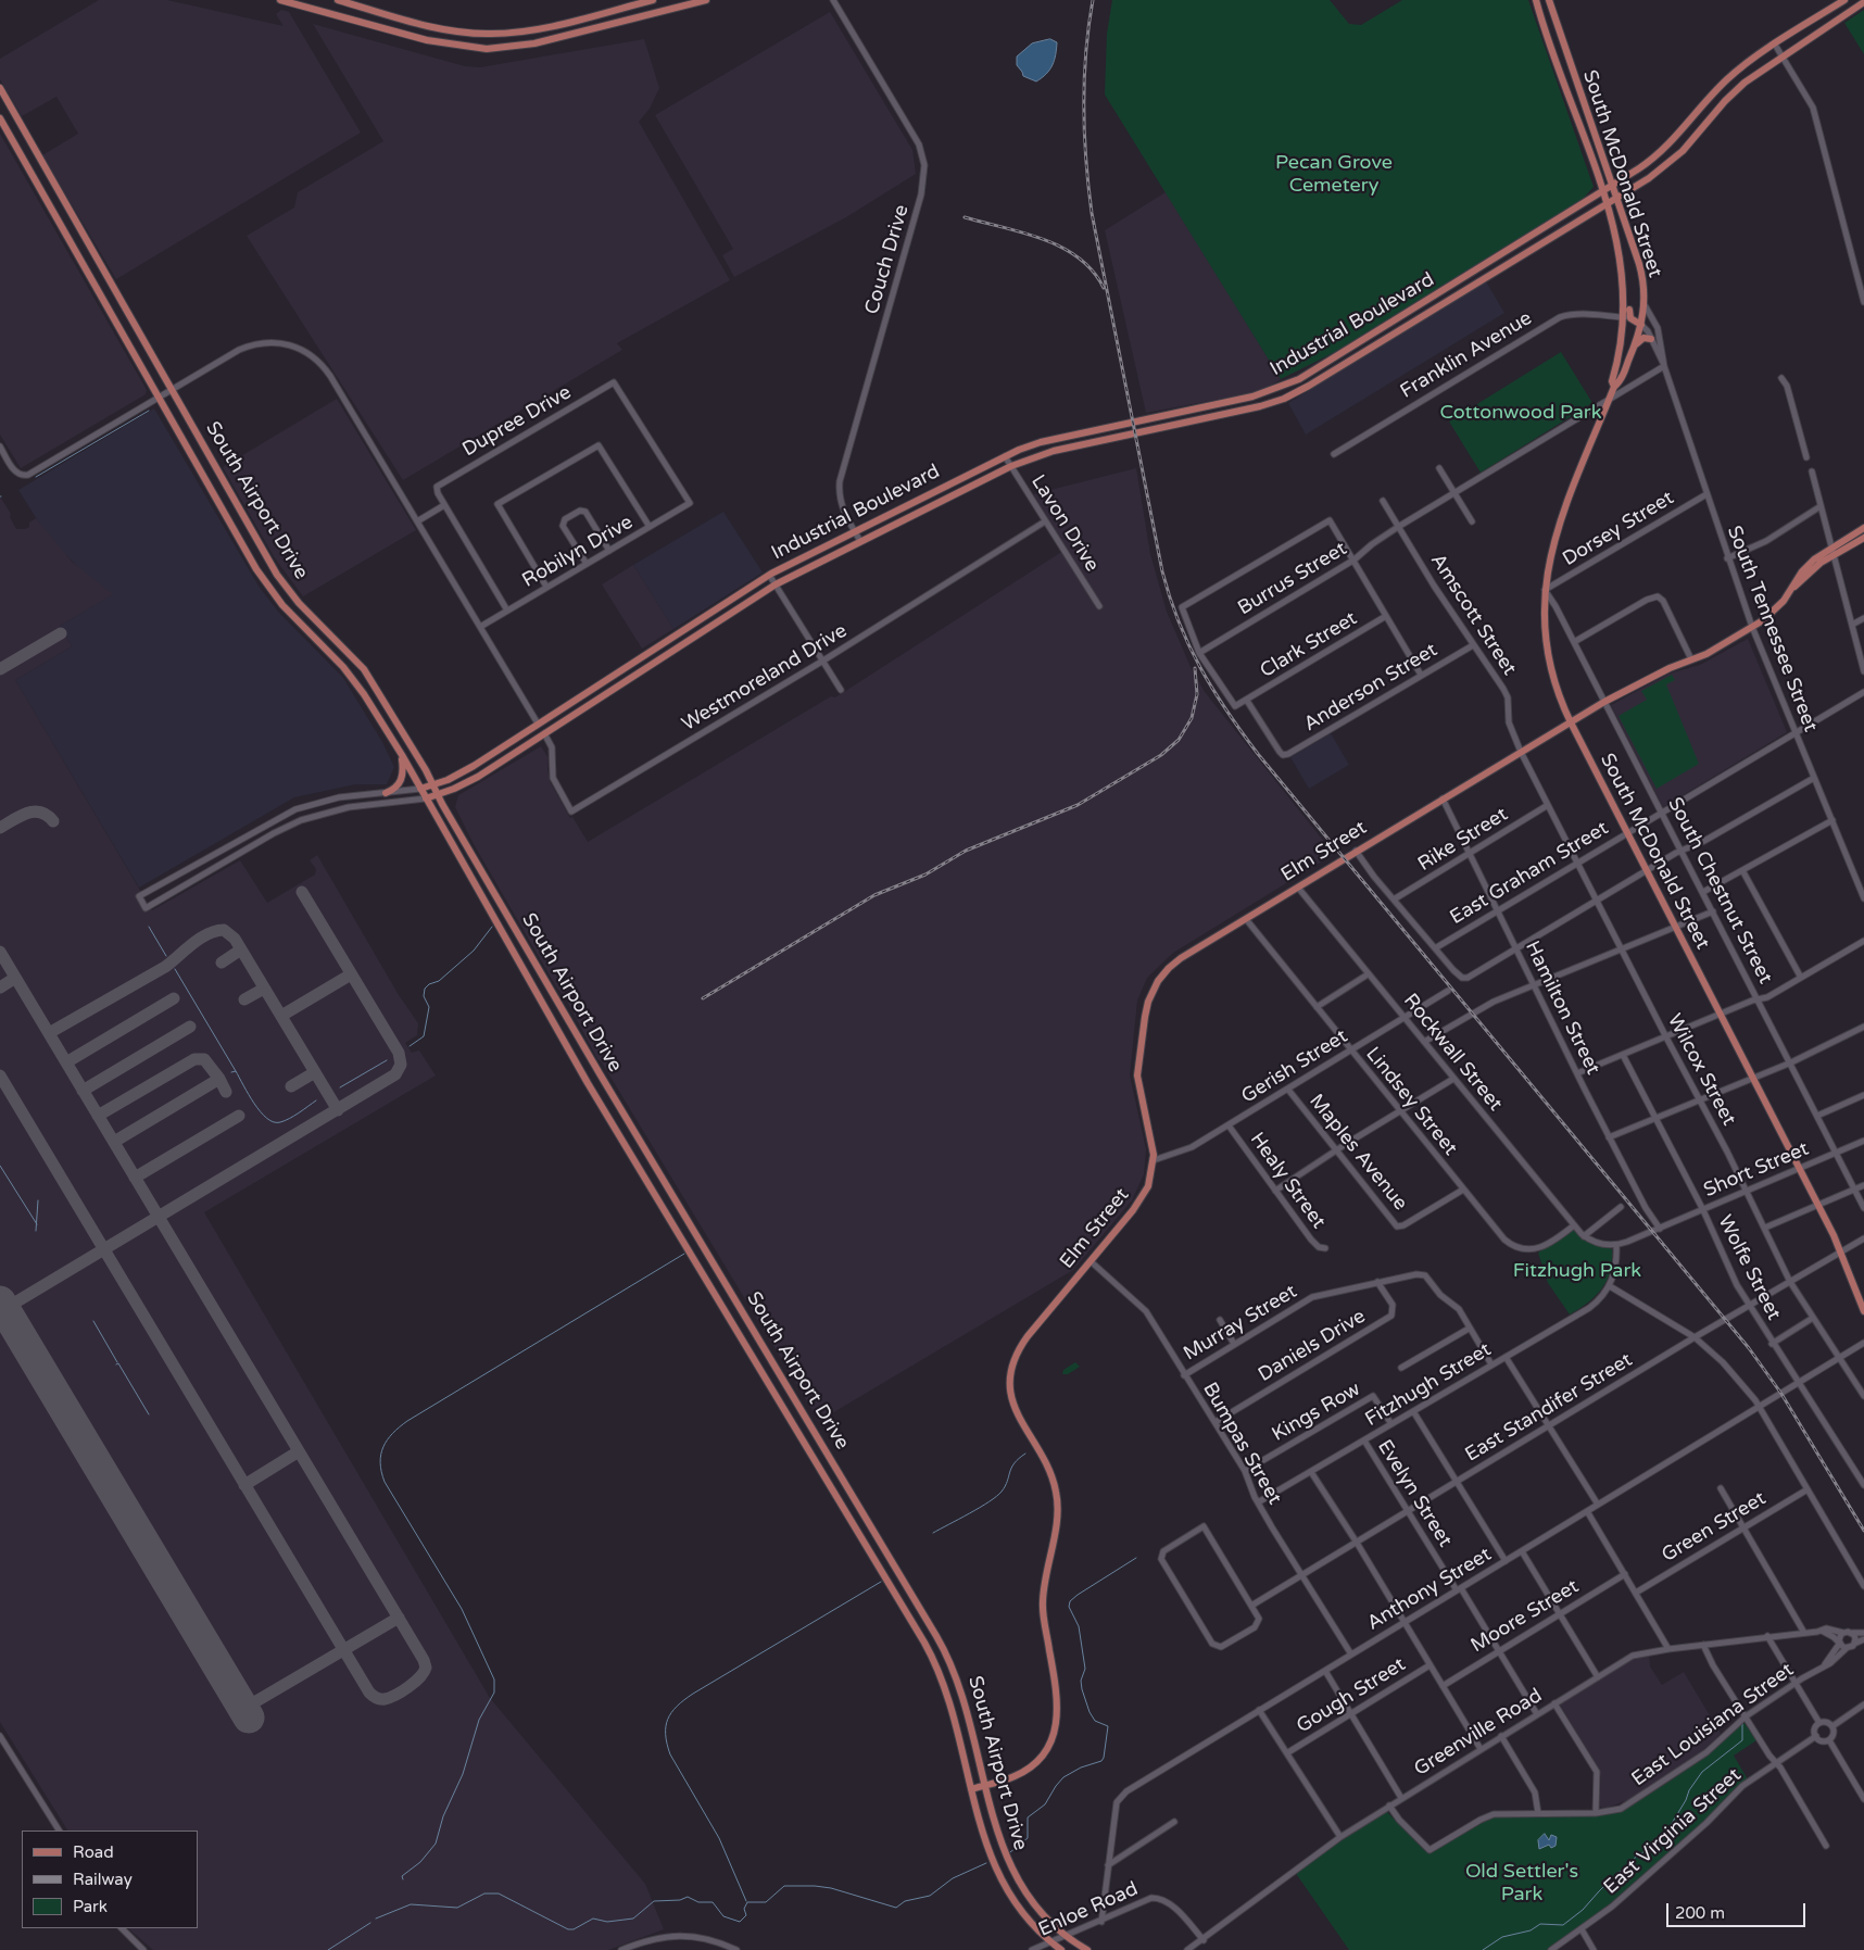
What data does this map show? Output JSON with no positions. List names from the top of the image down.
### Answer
{
  "streets": {
    "main road": [
      "South McDonald Street",
      "Industrial Boulevard",
      "South Airport Drive",
      "Elm Street"
    ],
    "street": [
      "Couch Drive",
      "Franklin Avenue",
      "Dupree Drive",
      "Lavon Drive",
      "Dorsey Street",
      "Robilyn Drive",
      "Burrus Street",
      "Amscott Street",
      "South Tennessee Street",
      "Clark Street",
      "Westmoreland Drive",
      "Anderson Street",
      "Rike Street",
      "East Graham Street",
      "South Chestnut Street",
      "Hamilton Street",
      "Rockwall Street",
      "Gerish Street",
      "Wilcox Street",
      "Lindsey Street",
      "Maples Avenue",
      "Short Street",
      "Healy Street",
      "Wolfe Street",
      "Murray Street",
      "Daniels Drive",
      "Fitzhugh Street",
      "East Standifer Street",
      "Kings Row",
      "Bumpas Street",
      "Evelyn Street",
      "Green Street",
      "Anthony Street",
      "Moore Street",
      "Gough Street",
      "East Louisiana Street",
      "Greenville Road",
      "East Virginia Street",
      "Enloe Road"
    ]
  },
  "crossings": [
    ["South McDonald Street", "Industrial Boulevard"],
    ["South McDonald Street", "Franklin Avenue"],
    ["South McDonald Street", "Dorsey Street"],
    ["South McDonald Street", "Burrus Street"],
    ["South McDonald Street", "South Tennessee Street"],
    ["South McDonald Street", "Elm Street"],
    ["South McDonald Street", "East Graham Street"],
    ["South McDonald Street", "South Chestnut Street"],
    ["South McDonald Street", "Short Street"],
    ["South McDonald Street", "East Standifer Street"],
    ["Couch Drive", "Industrial Boulevard"],
    ["Industrial Boulevard", "South Airport Drive"],
    ["Industrial Boulevard", "Lavon Drive"],
    ["Industrial Boulevard", "Westmoreland Drive"],
    ["Dupree Drive", "Robilyn Drive"],
    ["South Airport Drive", "Elm Street"],
    ["South Airport Drive", "Enloe Road"],
    ["Lavon Drive", "Westmoreland Drive"],
    ["Dorsey Street", "South Tennessee Street"],
    ["Dorsey Street", "South Chestnut Street"],
    ["Burrus Street", "Amscott Street"],
    ["Burrus Street", "South Tennessee Street"],
    ["Amscott Street", "Anderson Street"],
    ["Amscott Street", "Elm Street"],
    ["Amscott Street", "Wilcox Street"],
    ["South Tennessee Street", "Elm Street"],
    ["South Tennessee Street", "East Graham Street"],
    ["Clark Street", "Anderson Street"],
    ["Rike Street", "Hamilton Street"],
    ["Rike Street", "Wilcox Street"],
    ["Elm Street", "South Chestnut Street"],
    ["Elm Street", "Hamilton Street"],
    ["Elm Street", "Rockwall Street"],
    ["Elm Street", "Gerish Street"],
    ["Elm Street", "Wilcox Street"],
    ["Elm Street", "Lindsey Street"],
    ["Elm Street", "Bumpas Street"],
    ["East Graham Street", "South Chestnut Street"],
    ["East Graham Street", "Hamilton Street"],
    ["East Graham Street", "Wilcox Street"],
    ["South Chestnut Street", "Short Street"],
    ["Hamilton Street", "Short Street"],
    ["Rockwall Street", "Gerish Street"],
    ["Rockwall Street", "Lindsey Street"],
    ["Gerish Street", "Lindsey Street"],
    ["Gerish Street", "Maples Avenue"],
    ["Gerish Street", "Healy Street"],
    ["Wilcox Street", "Short Street"],
    ["Wilcox Street", "East Standifer Street"],
    ["Wilcox Street", "Anthony Street"],
    ["Lindsey Street", "Maples Avenue"],
    ["Short Street", "Wolfe Street"],
    ["Wolfe Street", "East Standifer Street"],
    ["Wolfe Street", "Anthony Street"],
    ["Murray Street", "Daniels Drive"],
    ["Murray Street", "Fitzhugh Street"],
    ["Murray Street", "Bumpas Street"],
    ["Daniels Drive", "Bumpas Street"],
    ["Fitzhugh Street", "Kings Row"],
    ["Fitzhugh Street", "Bumpas Street"],
    ["Fitzhugh Street", "Evelyn Street"],
    ["East Standifer Street", "Bumpas Street"],
    ["East Standifer Street", "Evelyn Street"],
    ["Kings Row", "Bumpas Street"],
    ["Bumpas Street", "Anthony Street"],
    ["Evelyn Street", "Anthony Street"],
    ["Evelyn Street", "Moore Street"],
    ["Evelyn Street", "Greenville Road"],
    ["Anthony Street", "Enloe Road"],
    ["East Louisiana Street", "Greenville Road"],
    ["Greenville Road", "Enloe Road"]
  ],
  "parks": [
    "Pecan Grove Cemetery",
    "Cottonwood Park",
    "Fitzhugh Park",
    "Old Settler's Park"
  ],
  "legend": ["Road", "Railway", "Park"],
  "scale_bar": "200 m"
}
